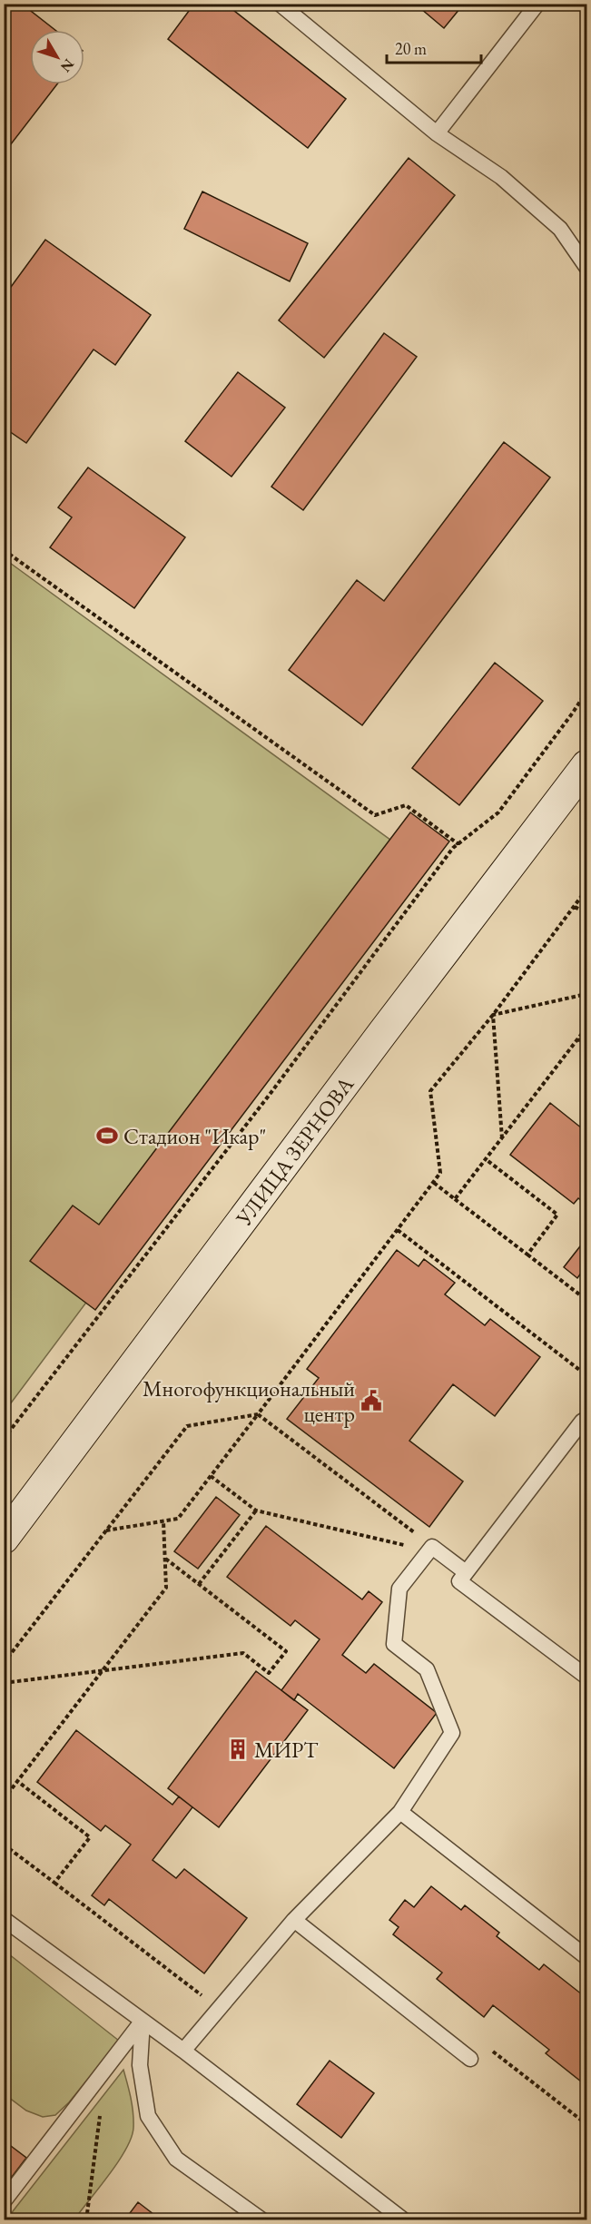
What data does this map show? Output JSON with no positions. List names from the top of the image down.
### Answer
{
  "streets": {
    "main road": ["УЛИЦА ЗЕРНОВА"]
  },
  "places": {
    "sports": ["Стадион \"Икар\""],
    "public building": ["Многофункциональный центр"],
    "building": ["МИРТ"]
  },
  "scale_bar": "20 m",
  "north": "bottom right"
}
